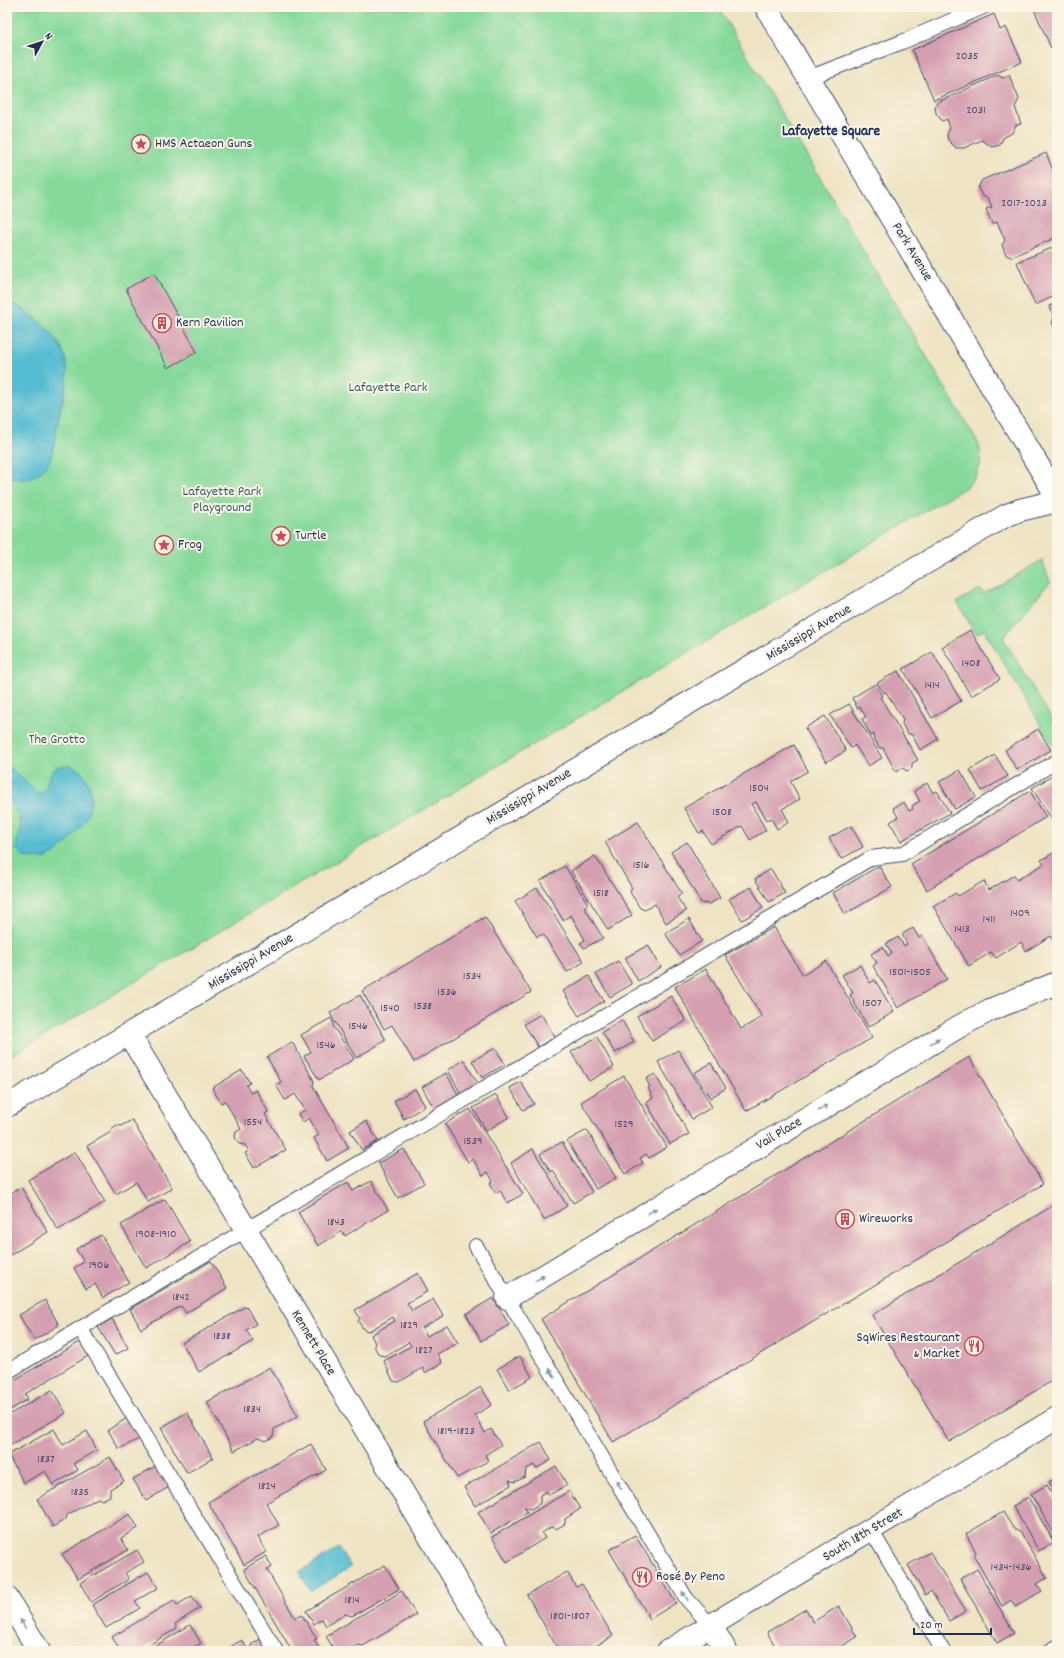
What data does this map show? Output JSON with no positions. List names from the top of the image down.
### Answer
{
  "streets": {
    "street": [
      "Park Avenue",
      "Mississippi Avenue",
      "Vail Place",
      "Kennett Place",
      "South 18th Street"
    ]
  },
  "crossings": [
    ["Mississippi Avenue", "Kennett Place"]
  ],
  "one_way": ["Vail Place"],
  "districts": ["Lafayette Square"],
  "parks": ["Lafayette Park", "Lafayette Park Playground", "The Grotto"],
  "places": {
    "place": ["HMS Actaeon Guns", "Turtle", "Frog"],
    "building": ["Kern Pavilion", "Wireworks"],
    "restaurant": ["SqWires Restaurant & Market", "Rosé By Peno"]
  },
  "house_numbers": [
    "2035",
    "2031",
    "2017-2023",
    "1408",
    "1414",
    "1504",
    "1508",
    "1516",
    "1518",
    "1409",
    "1411",
    "1413",
    "1501-1505",
    "1534",
    "1536",
    "1507",
    "1538",
    "1540",
    "1546",
    "1546",
    "1554",
    "1529",
    "1539",
    "1843",
    "1908-1910",
    "1906",
    "1842",
    "1829",
    "1838",
    "1827",
    "1834",
    "1819-1823",
    "1837",
    "1824",
    "1835",
    "1434-1436",
    "1814",
    "1801-1807"
  ],
  "scale_bar": "20 m",
  "north": "top right"
}
